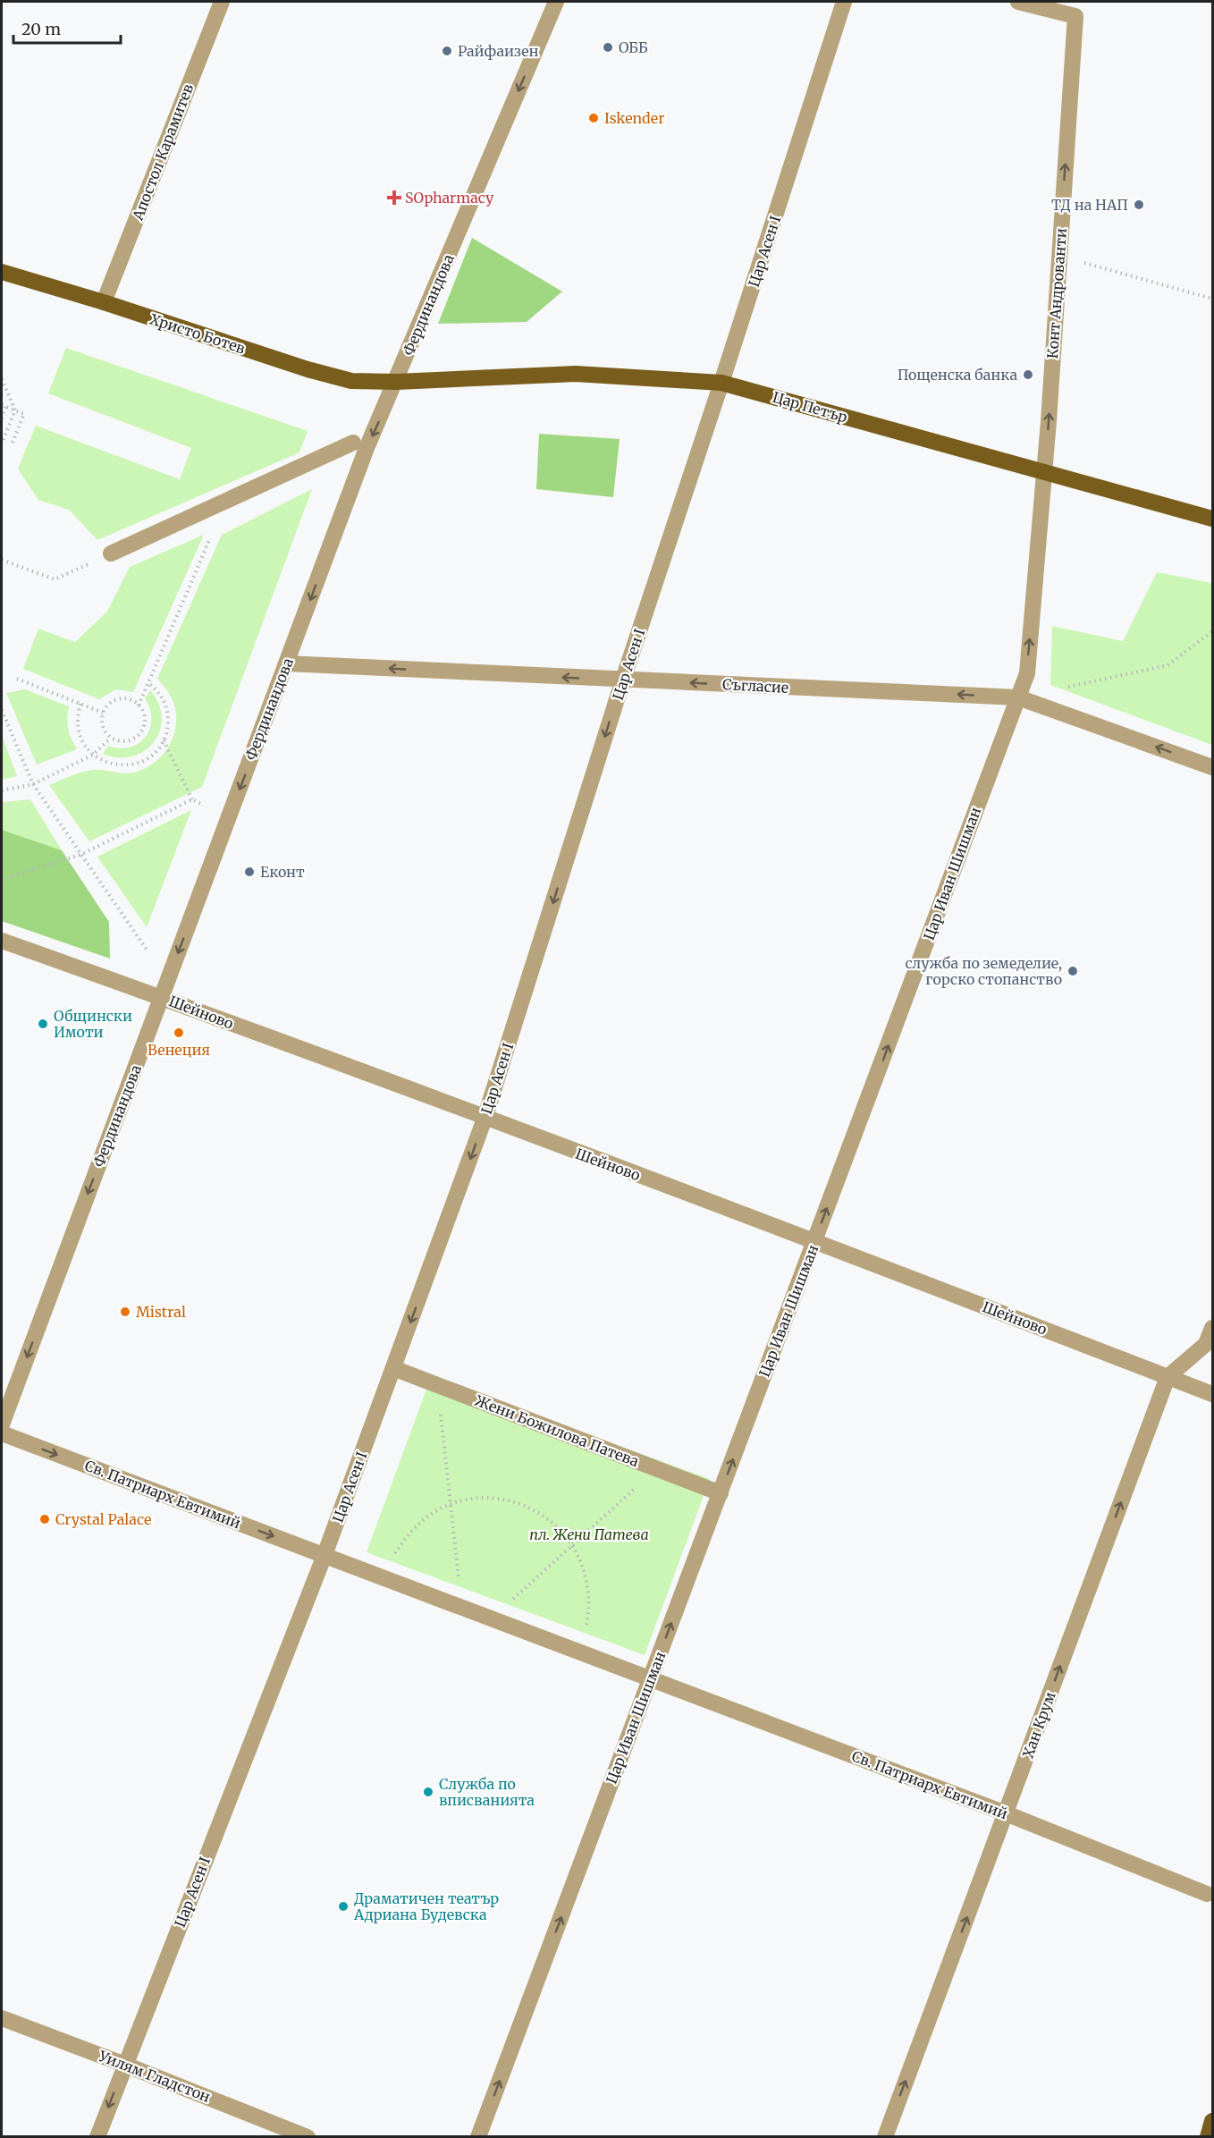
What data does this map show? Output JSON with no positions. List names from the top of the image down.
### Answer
{
  "streets": {
    "main road": ["Христо Ботев", "Цар Петър"],
    "street": [
      "Апостол Карамитев",
      "Цар Асен I",
      "Конт Андрованти",
      "Фердинандова",
      "Съгласие",
      "Цар Иван Шишман",
      "Шейново",
      "Жени Божилова Патева",
      "Св. Патриарх Евтимий",
      "Хан Крум",
      "Уилям Гладстон"
    ]
  },
  "crossings": [
    ["Апостол Карамитев", "Христо Ботев"],
    ["Цар Асен I", "Цар Петър"],
    ["Цар Асен I", "Съгласие"],
    ["Цар Асен I", "Шейново"],
    ["Цар Асен I", "Жени Божилова Патева"],
    ["Цар Асен I", "Св. Патриарх Евтимий"],
    ["Цар Асен I", "Уилям Гладстон"],
    ["Конт Андрованти", "Цар Петър"],
    ["Конт Андрованти", "Цар Иван Шишман"],
    ["Фердинандова", "Христо Ботев"],
    ["Фердинандова", "Цар Петър"],
    ["Фердинандова", "Съгласие"],
    ["Фердинандова", "Шейново"],
    ["Христо Ботев", "Цар Петър"],
    ["Цар Петър", "Цар Иван Шишман"],
    ["Съгласие", "Цар Иван Шишман"],
    ["Цар Иван Шишман", "Шейново"],
    ["Цар Иван Шишман", "Жени Божилова Патева"],
    ["Цар Иван Шишман", "Св. Патриарх Евтимий"],
    ["Шейново", "Хан Крум"],
    ["Св. Патриарх Евтимий", "Хан Крум"]
  ],
  "one_way": [
    "Цар Асен I",
    "Конт Андрованти",
    "Фердинандова",
    "Съгласие",
    "Цар Иван Шишман",
    "Хан Крум"
  ],
  "parks": ["пл. Жени Патева"],
  "places": {
    "other": [
      "ОББ",
      "Райфаизен",
      "Iskender",
      "ТД на НАП",
      "Пощенска банка",
      "Еконт",
      "служба по земеделие, горско стопанство",
      "Общински Имоти",
      "Венеция",
      "Mistral",
      "Crystal Palace",
      "Служба по вписванията",
      "Драматичен театър Адриана Будевска"
    ],
    "health": ["SOpharmacy"]
  },
  "scale_bar": "20 m"
}
